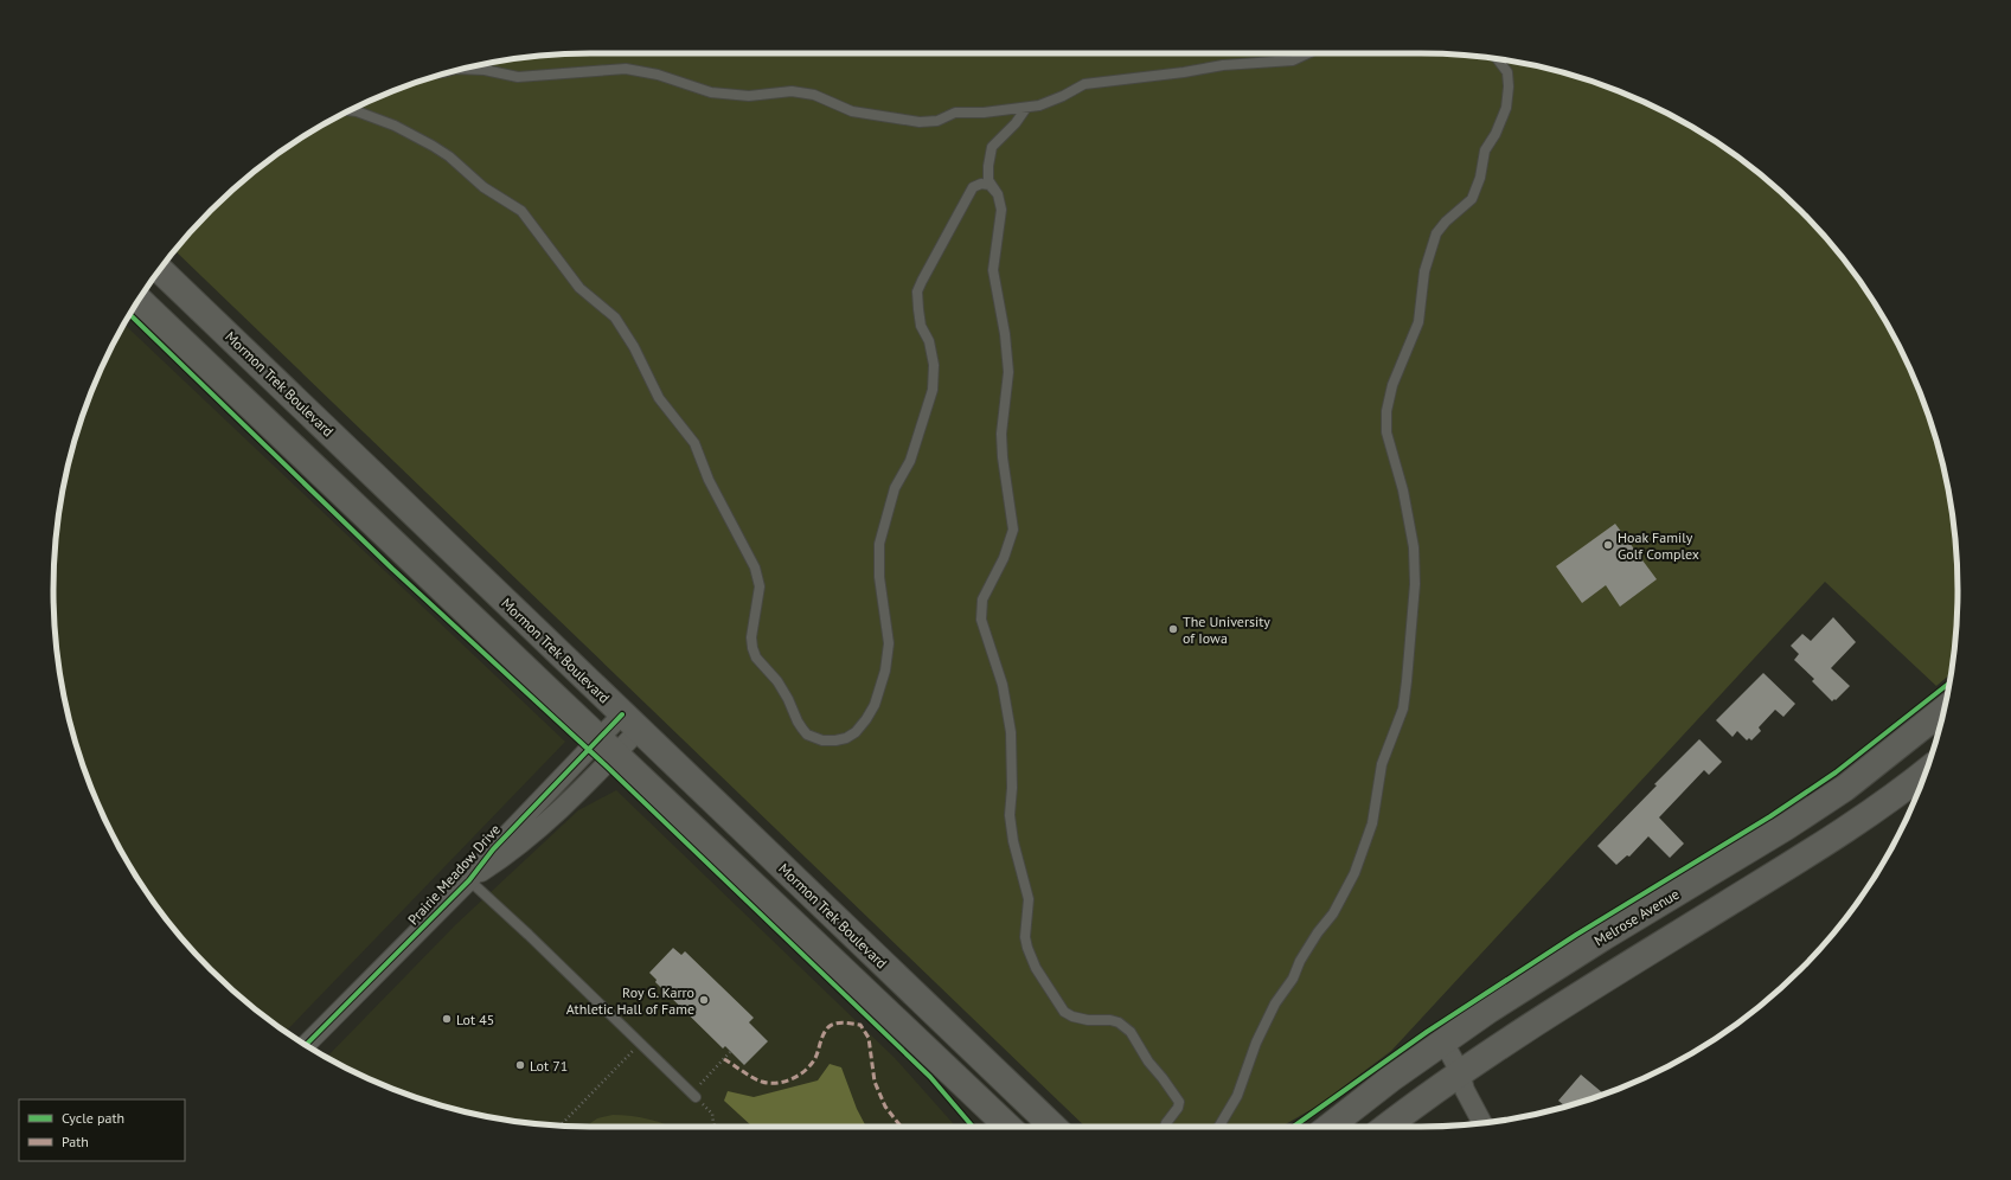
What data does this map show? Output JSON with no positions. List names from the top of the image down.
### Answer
{
  "streets": {
    "main road": ["Mormon Trek Boulevard", "Melrose Avenue"],
    "street": ["Prairie Meadow Drive"]
  },
  "crossings": [
    ["Mormon Trek Boulevard", "Prairie Meadow Drive"]
  ],
  "places": [
    "Hoak Family Golf Complex",
    "The University of Iowa",
    "Roy G. Karro Athletic Hall of Fame",
    "Lot 45",
    "Lot 71"
  ],
  "legend": ["Cycle path", "Path"]
}
